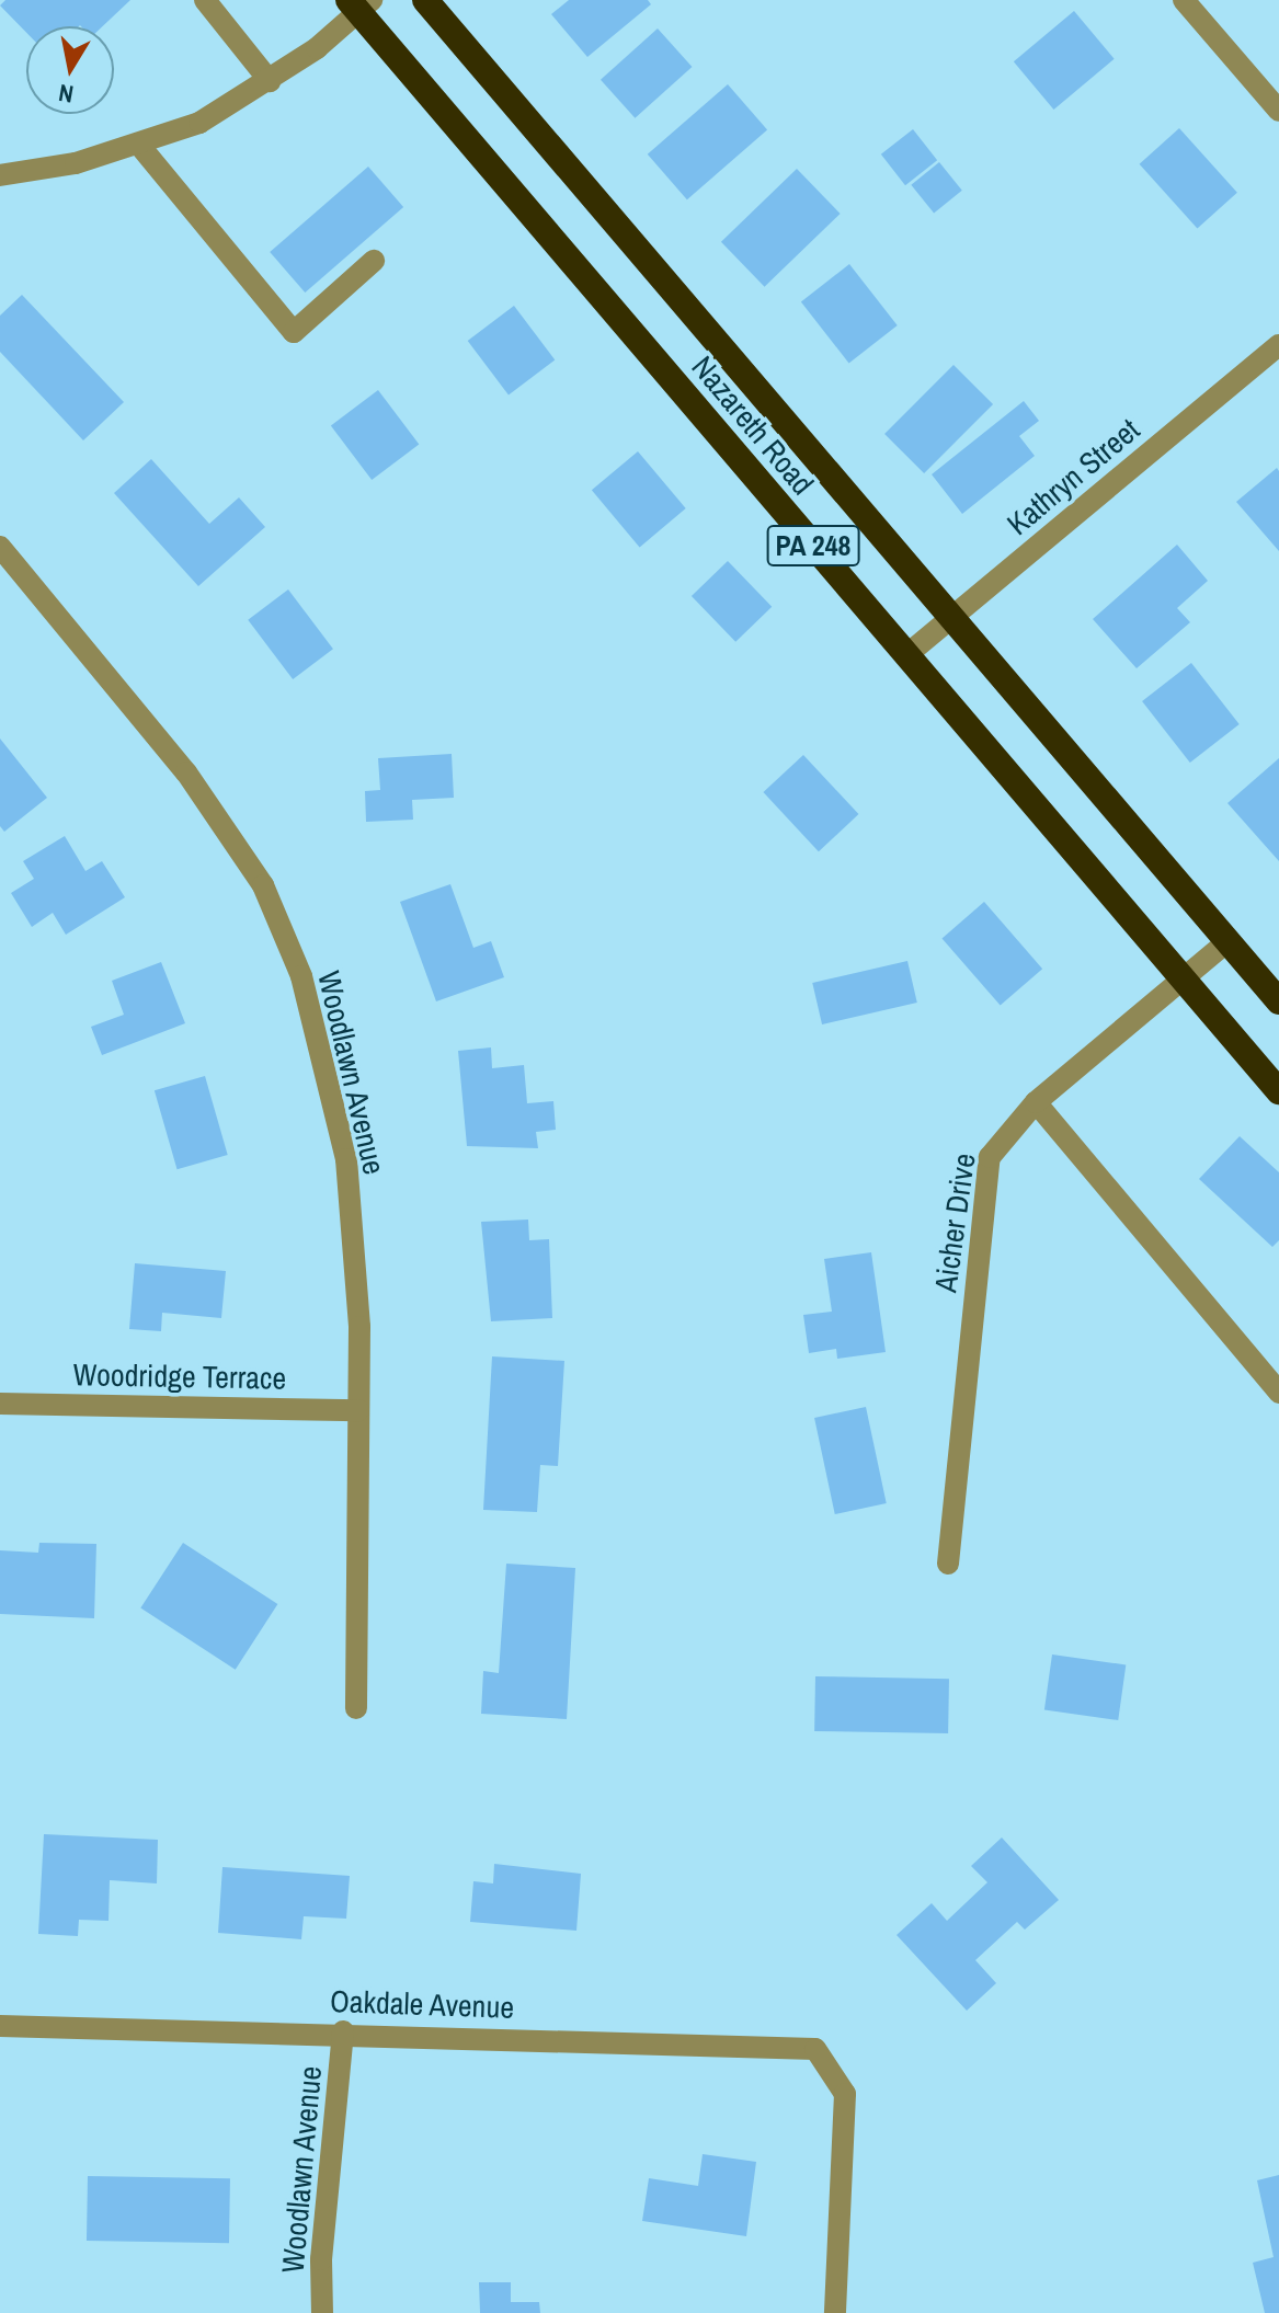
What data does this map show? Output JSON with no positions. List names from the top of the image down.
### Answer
{
  "streets": {
    "highway": ["Nazareth Road", "PA 248"],
    "street": [
      "Kathryn Street",
      "Woodlawn Avenue",
      "Aicher Drive",
      "Woodridge Terrace",
      "Oakdale Avenue"
    ]
  },
  "crossings": [
    ["Nazareth Road", "Kathryn Street"],
    ["Nazareth Road", "Aicher Drive"],
    ["Woodlawn Avenue", "Woodridge Terrace"],
    ["Woodlawn Avenue", "Oakdale Avenue"]
  ],
  "north": "bottom"
}
